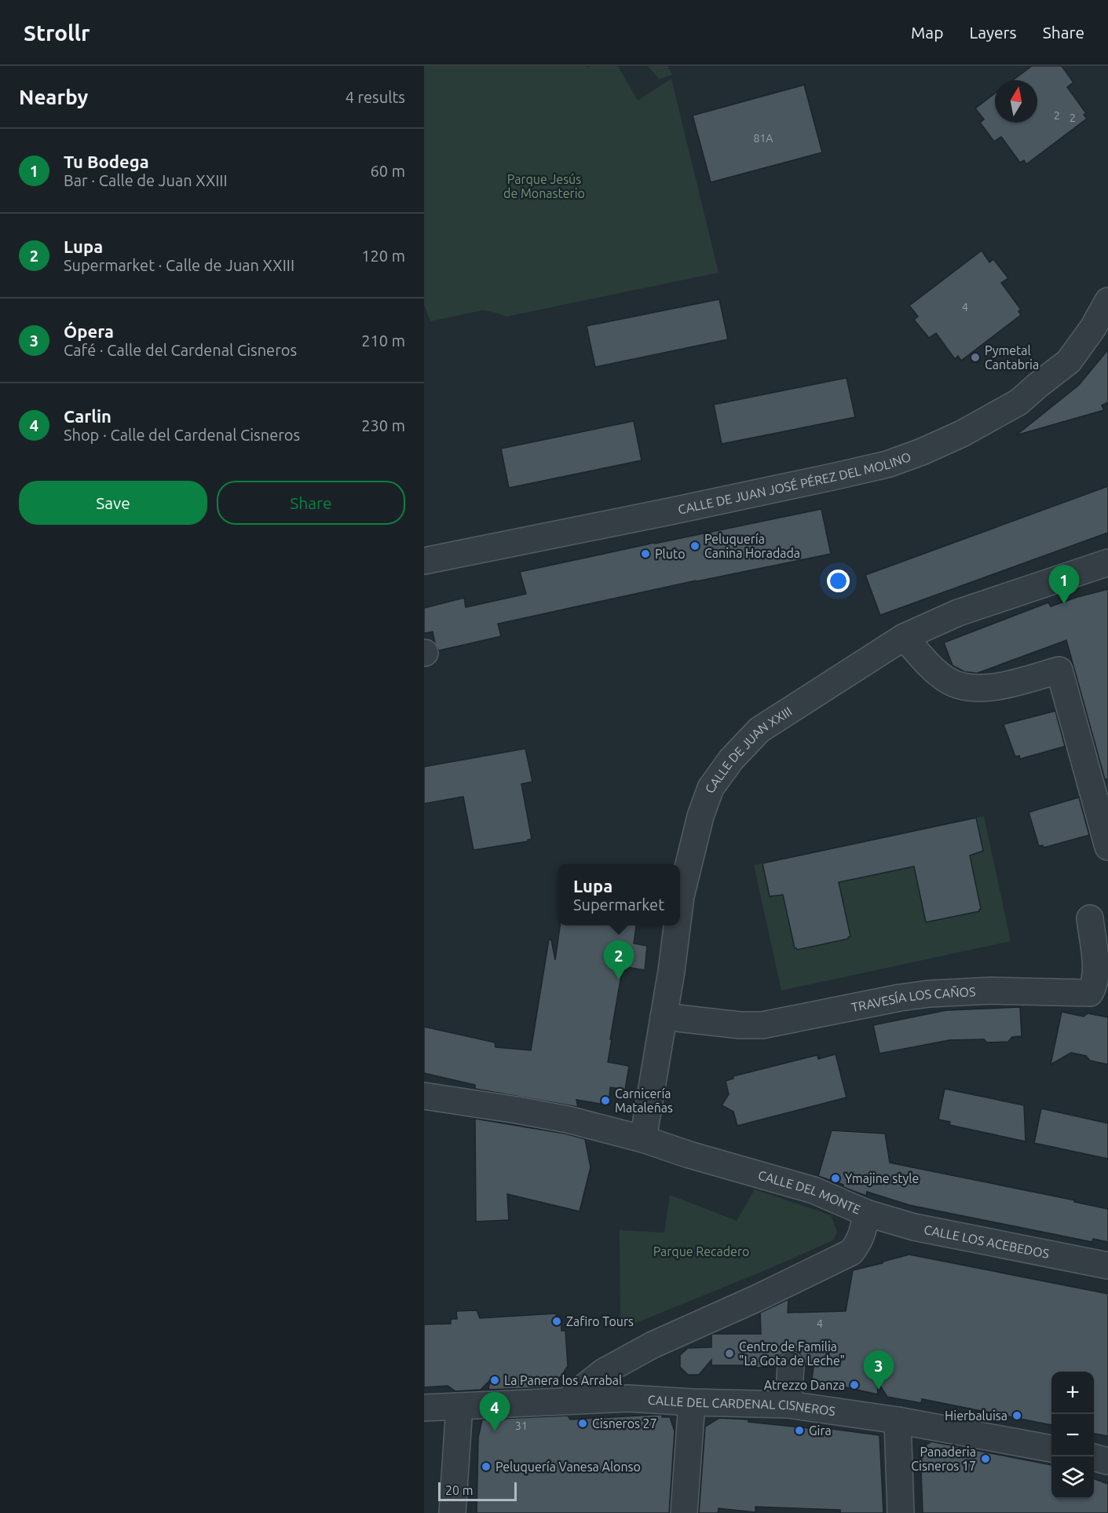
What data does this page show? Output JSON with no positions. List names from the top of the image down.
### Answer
{
  "streets": {
    "street": [
      "CALLE DE JUAN JOSÉ PÉREZ DEL MOLINO",
      "CALLE DE JUAN XXIII",
      "TRAVESÍA LOS CAÑOS",
      "CALLE DEL MONTE",
      "CALLE LOS ACEBEDOS",
      "CALLE DEL CARDENAL CISNEROS"
    ]
  },
  "crossings": [
    ["CALLE DE JUAN XXIII", "TRAVESÍA LOS CAÑOS"],
    ["CALLE DE JUAN XXIII", "CALLE DEL MONTE"],
    ["CALLE DEL MONTE", "CALLE LOS ACEBEDOS"],
    ["CALLE DEL MONTE", "CALLE DEL CARDENAL CISNEROS"]
  ],
  "parks": ["Parque Jesús de Monasterio", "Parque Recadero"],
  "places": [
    "Pymetal Cantabria",
    "Peluquería Canina Horadada",
    "Pluto",
    "Carnicería Mataleñas",
    "Ymajine style",
    "Zafiro Tours",
    "Centro de Familia \"La Gota de Leche\"",
    "La Panera los Arrabal",
    "Atrezzo Danza",
    "Hierbaluisa",
    "Cisneros 27",
    "Gira",
    "Panaderia Cisneros 17",
    "Peluquería Vanesa Alonso"
  ],
  "house_numbers": [
    "2",
    "2",
    "81A",
    "4",
    "4",
    "31"
  ],
  "scale_bar": "20 m",
  "north": "top",
  "page": {
    "header": "Strollr",
    "nav": ["Map", "Layers", "Share"],
    "heading": ["Nearby", "4 results"],
    "list": [
      {
        "mark": "1",
        "name": "Tu Bodega",
        "note": "Bar · Calle de Juan XXIII",
        "value": "60 m"
      },
      {
        "mark": "2",
        "name": "Lupa",
        "note": "Supermarket · Calle de Juan XXIII",
        "value": "120 m"
      },
      {
        "mark": "3",
        "name": "Ópera",
        "note": "Café · Calle del Cardenal Cisneros",
        "value": "210 m"
      },
      {
        "mark": "4",
        "name": "Carlin",
        "note": "Shop · Calle del Cardenal Cisneros",
        "value": "230 m"
      }
    ],
    "buttons": ["Save", "Share"],
    "pins": [
      "1",
      "2",
      "3",
      "4"
    ],
    "popup": ["Lupa", "Supermarket"],
    "map_buttons": ["+", "−"],
    "scale": "20 m"
  }
}
